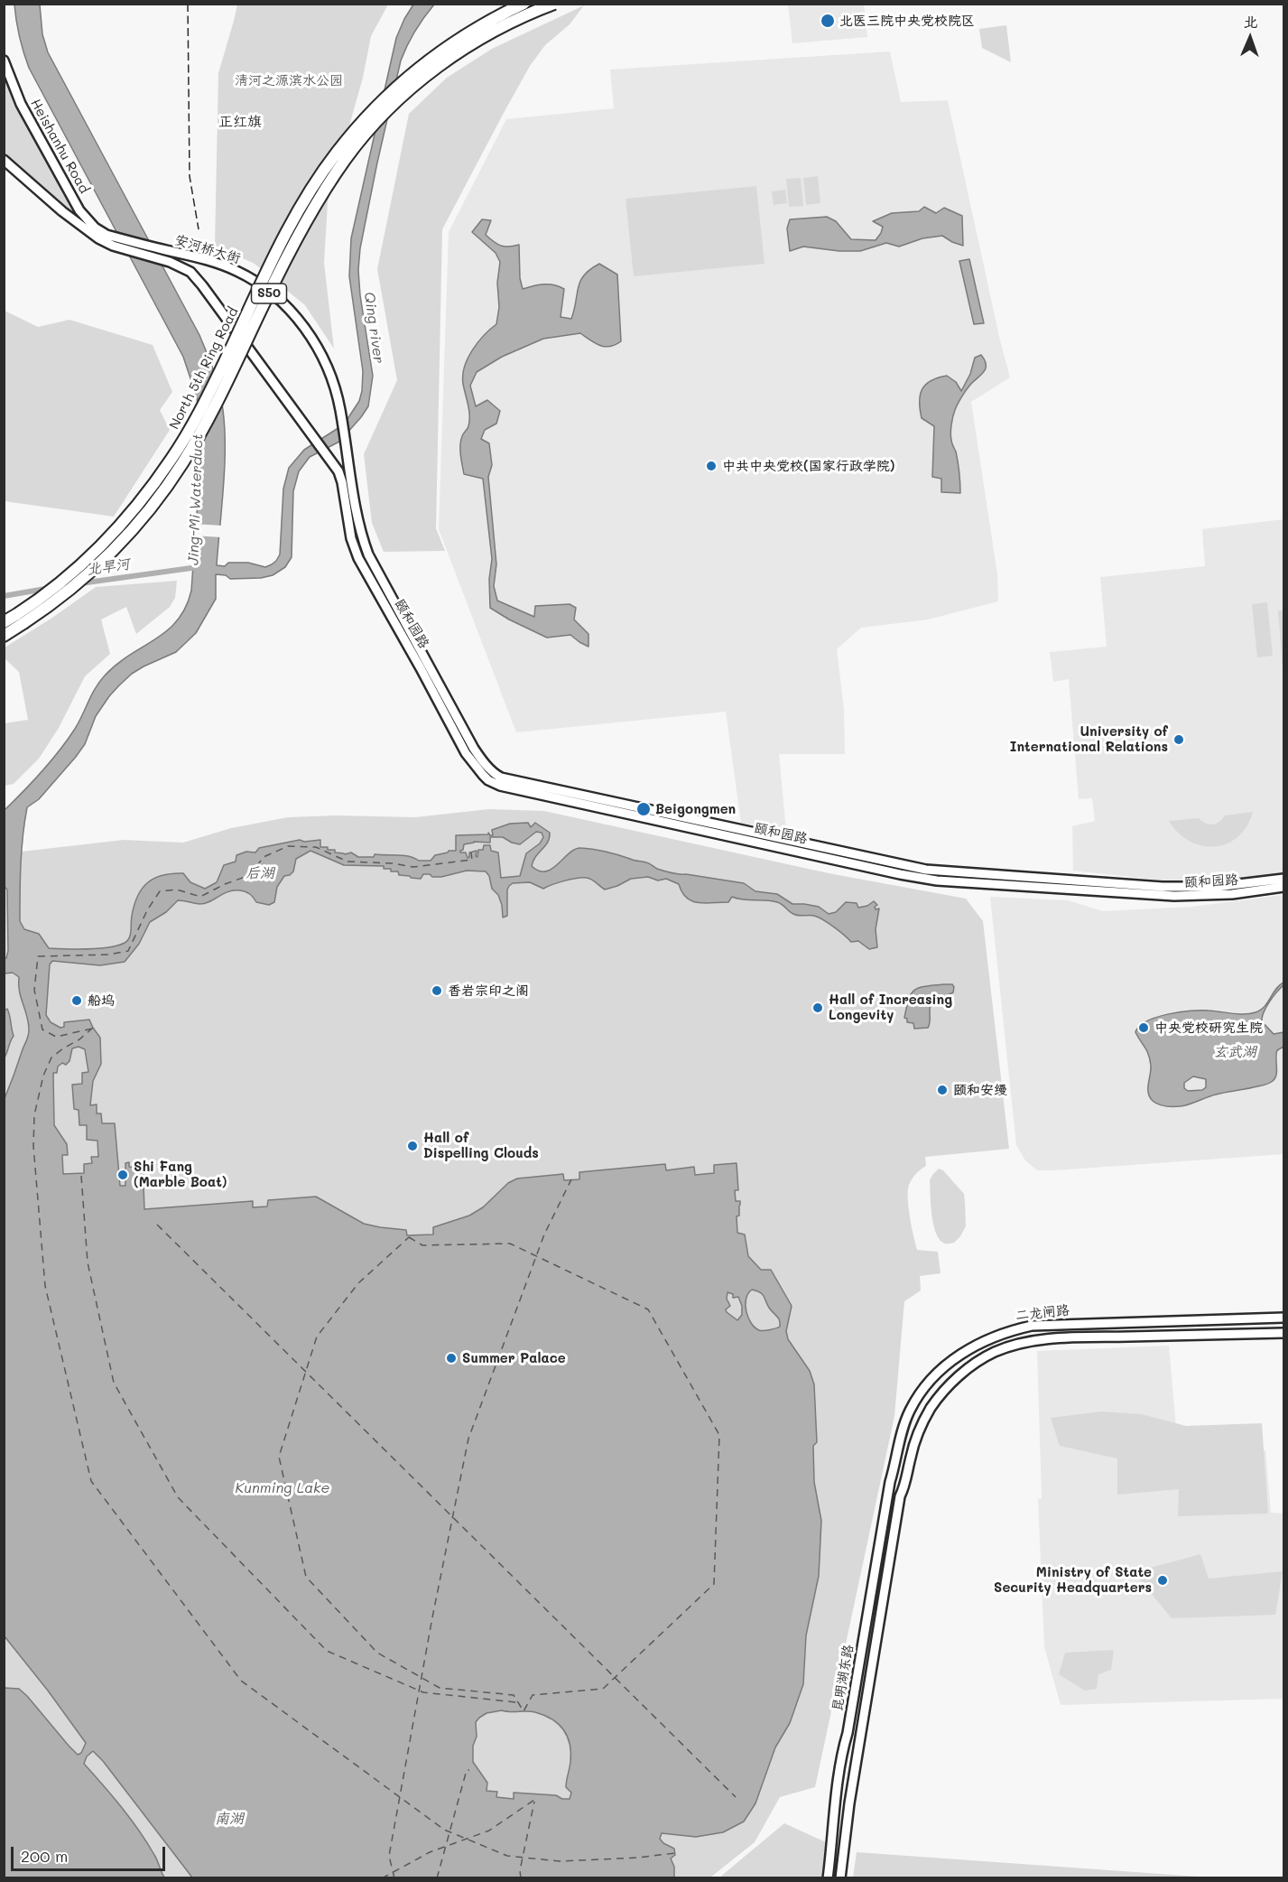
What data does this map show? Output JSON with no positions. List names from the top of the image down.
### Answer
{
  "streets": {
    "highway": ["S50", "North 5th Ring Road"],
    "main road": [
      "Heishanhu Road",
      "安河桥大街",
      "颐和园路",
      "二龙闸路",
      "昆明湖东路"
    ]
  },
  "crossings": [
    ["Heishanhu Road", "安河桥大街"],
    ["安河桥大街", "颐和园路"],
    ["二龙闸路", "昆明湖东路"]
  ],
  "districts": ["正红旗"],
  "water": [
    "Qing river",
    "Jing-Mi Waterduct",
    "北旱河",
    "后湖",
    "玄武湖",
    "Kunming Lake",
    "南湖"
  ],
  "parks": ["清河之源滨水公园"],
  "places": [
    "北医三院中央党校院区",
    "中共中央党校(国家行政学院)",
    "University of International Relations",
    "Beigongmen",
    "香岩宗印之阁",
    "船坞",
    "Hall of Increasing Longevity",
    "中央党校研究生院",
    "颐和安缦",
    "Hall of Dispelling Clouds",
    "Shi Fang (Marble Boat)",
    "Summer Palace",
    "Ministry of State Security Headquarters"
  ],
  "scale_bar": "200 m",
  "north": "top"
}
